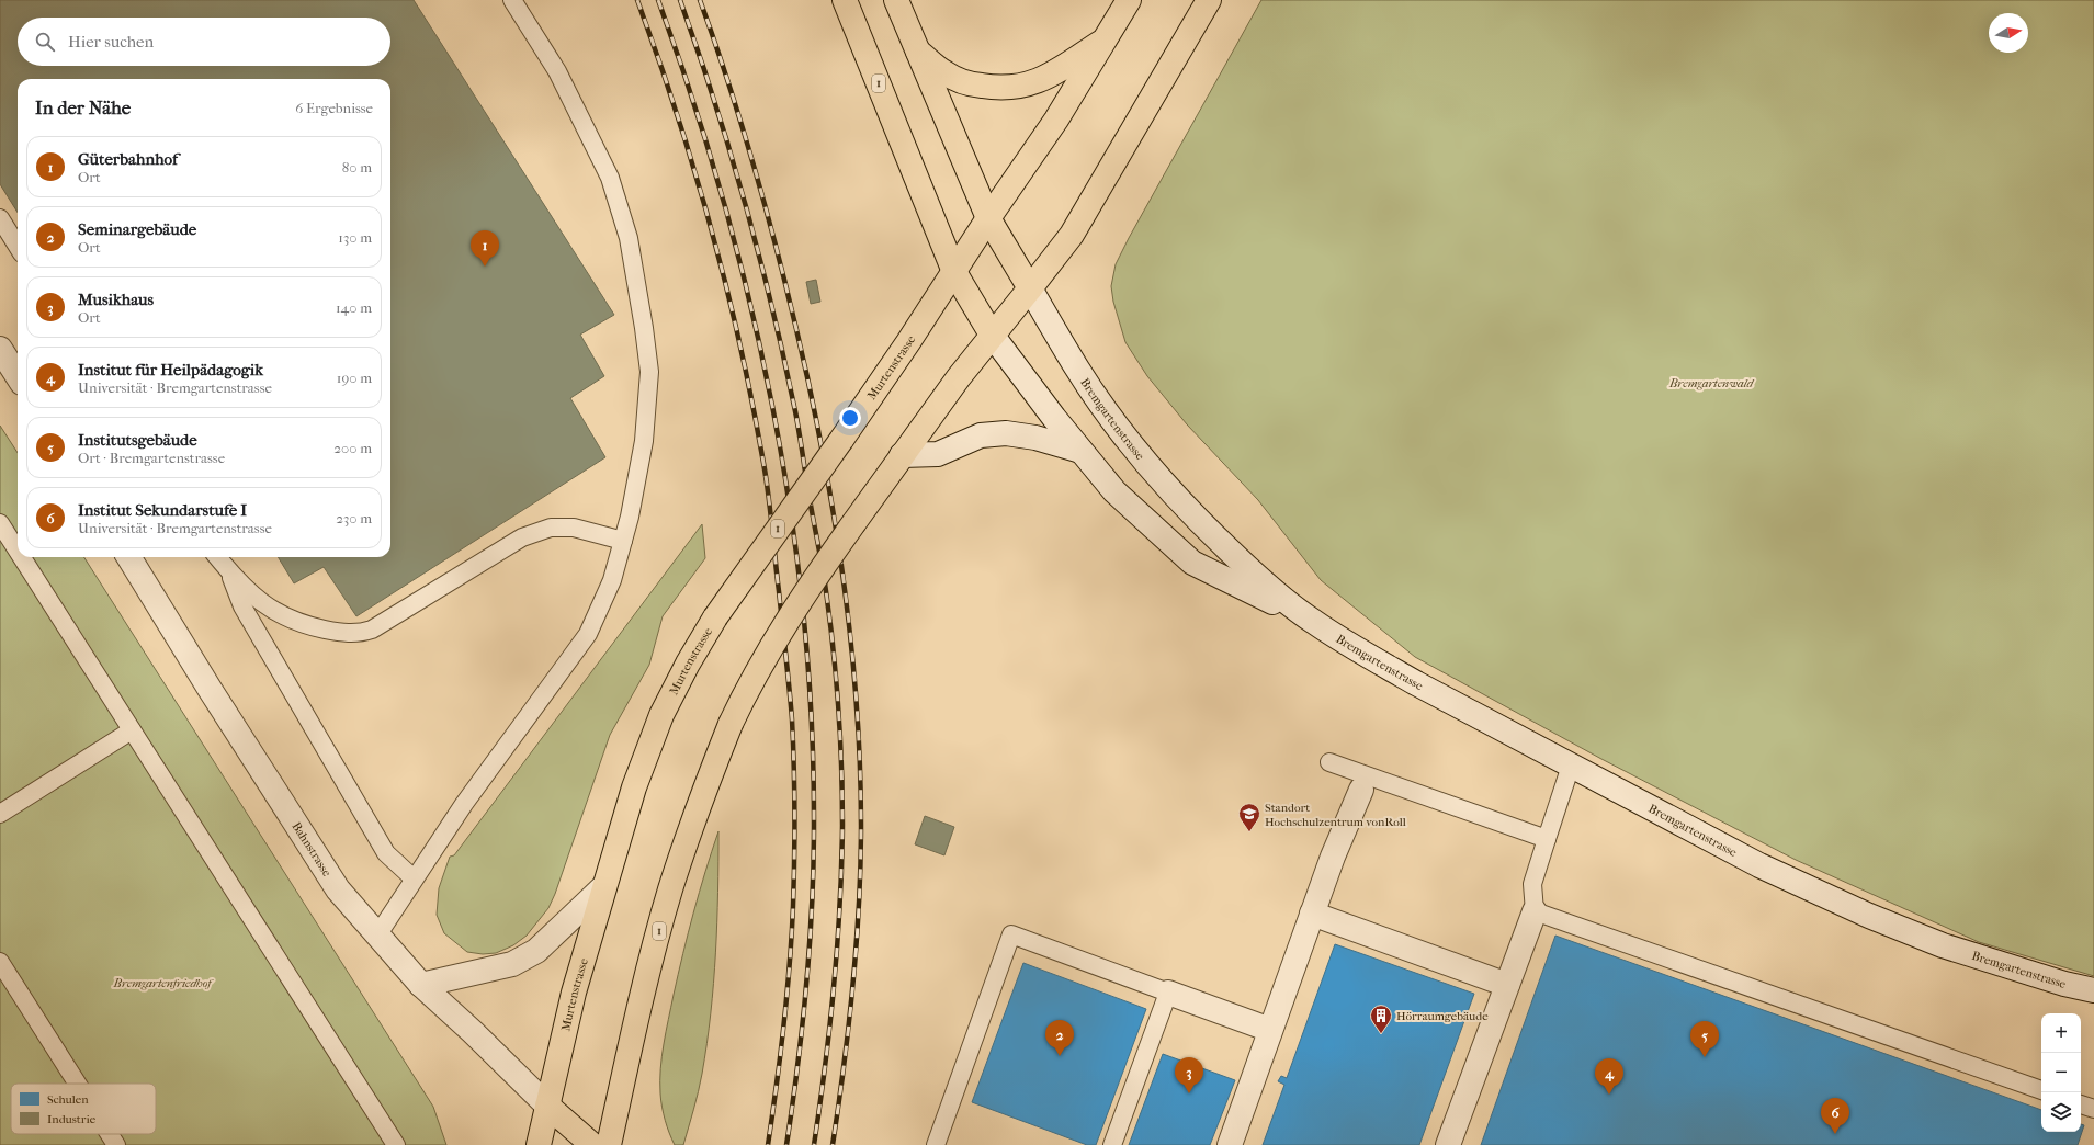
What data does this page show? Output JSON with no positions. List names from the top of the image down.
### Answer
{
  "streets": {
    "main road": [
      "1",
      "Murtenstrasse",
      "Bremgartenstrasse",
      "Bahnstrasse"
    ]
  },
  "crossings": [
    ["1", "Murtenstrasse"],
    ["1", "Bremgartenstrasse"],
    ["Murtenstrasse", "Bahnstrasse"]
  ],
  "parks": ["Bremgartenwald", "Bremgartenfriedhof"],
  "places": {
    "school or university": ["Standort Hochschulzentrum vonRoll"],
    "building": ["Hörraumgebäude"]
  },
  "legend": ["Schulen", "Industrie"],
  "north": "right",
  "page": {
    "search": "Hier suchen",
    "heading": ["In der Nähe", "6 Ergebnisse"],
    "list": [
      {
        "mark": "1",
        "name": "Güterbahnhof",
        "note": "Ort",
        "value": "80 m"
      },
      {
        "mark": "2",
        "name": "Seminargebäude",
        "note": "Ort",
        "value": "130 m"
      },
      {
        "mark": "3",
        "name": "Musikhaus",
        "note": "Ort",
        "value": "140 m"
      },
      {
        "mark": "4",
        "name": "Institut für Heilpädagogik",
        "note": "Universität · Bremgartenstrasse",
        "value": "190 m"
      },
      {
        "mark": "5",
        "name": "Institutsgebäude",
        "note": "Ort · Bremgartenstrasse",
        "value": "200 m"
      },
      {
        "mark": "6",
        "name": "Institut Sekundarstufe I",
        "note": "Universität · Bremgartenstrasse",
        "value": "230 m"
      }
    ],
    "pins": [
      "1",
      "2",
      "5",
      "3",
      "4",
      "6"
    ],
    "map_buttons": ["+", "−"]
  }
}
